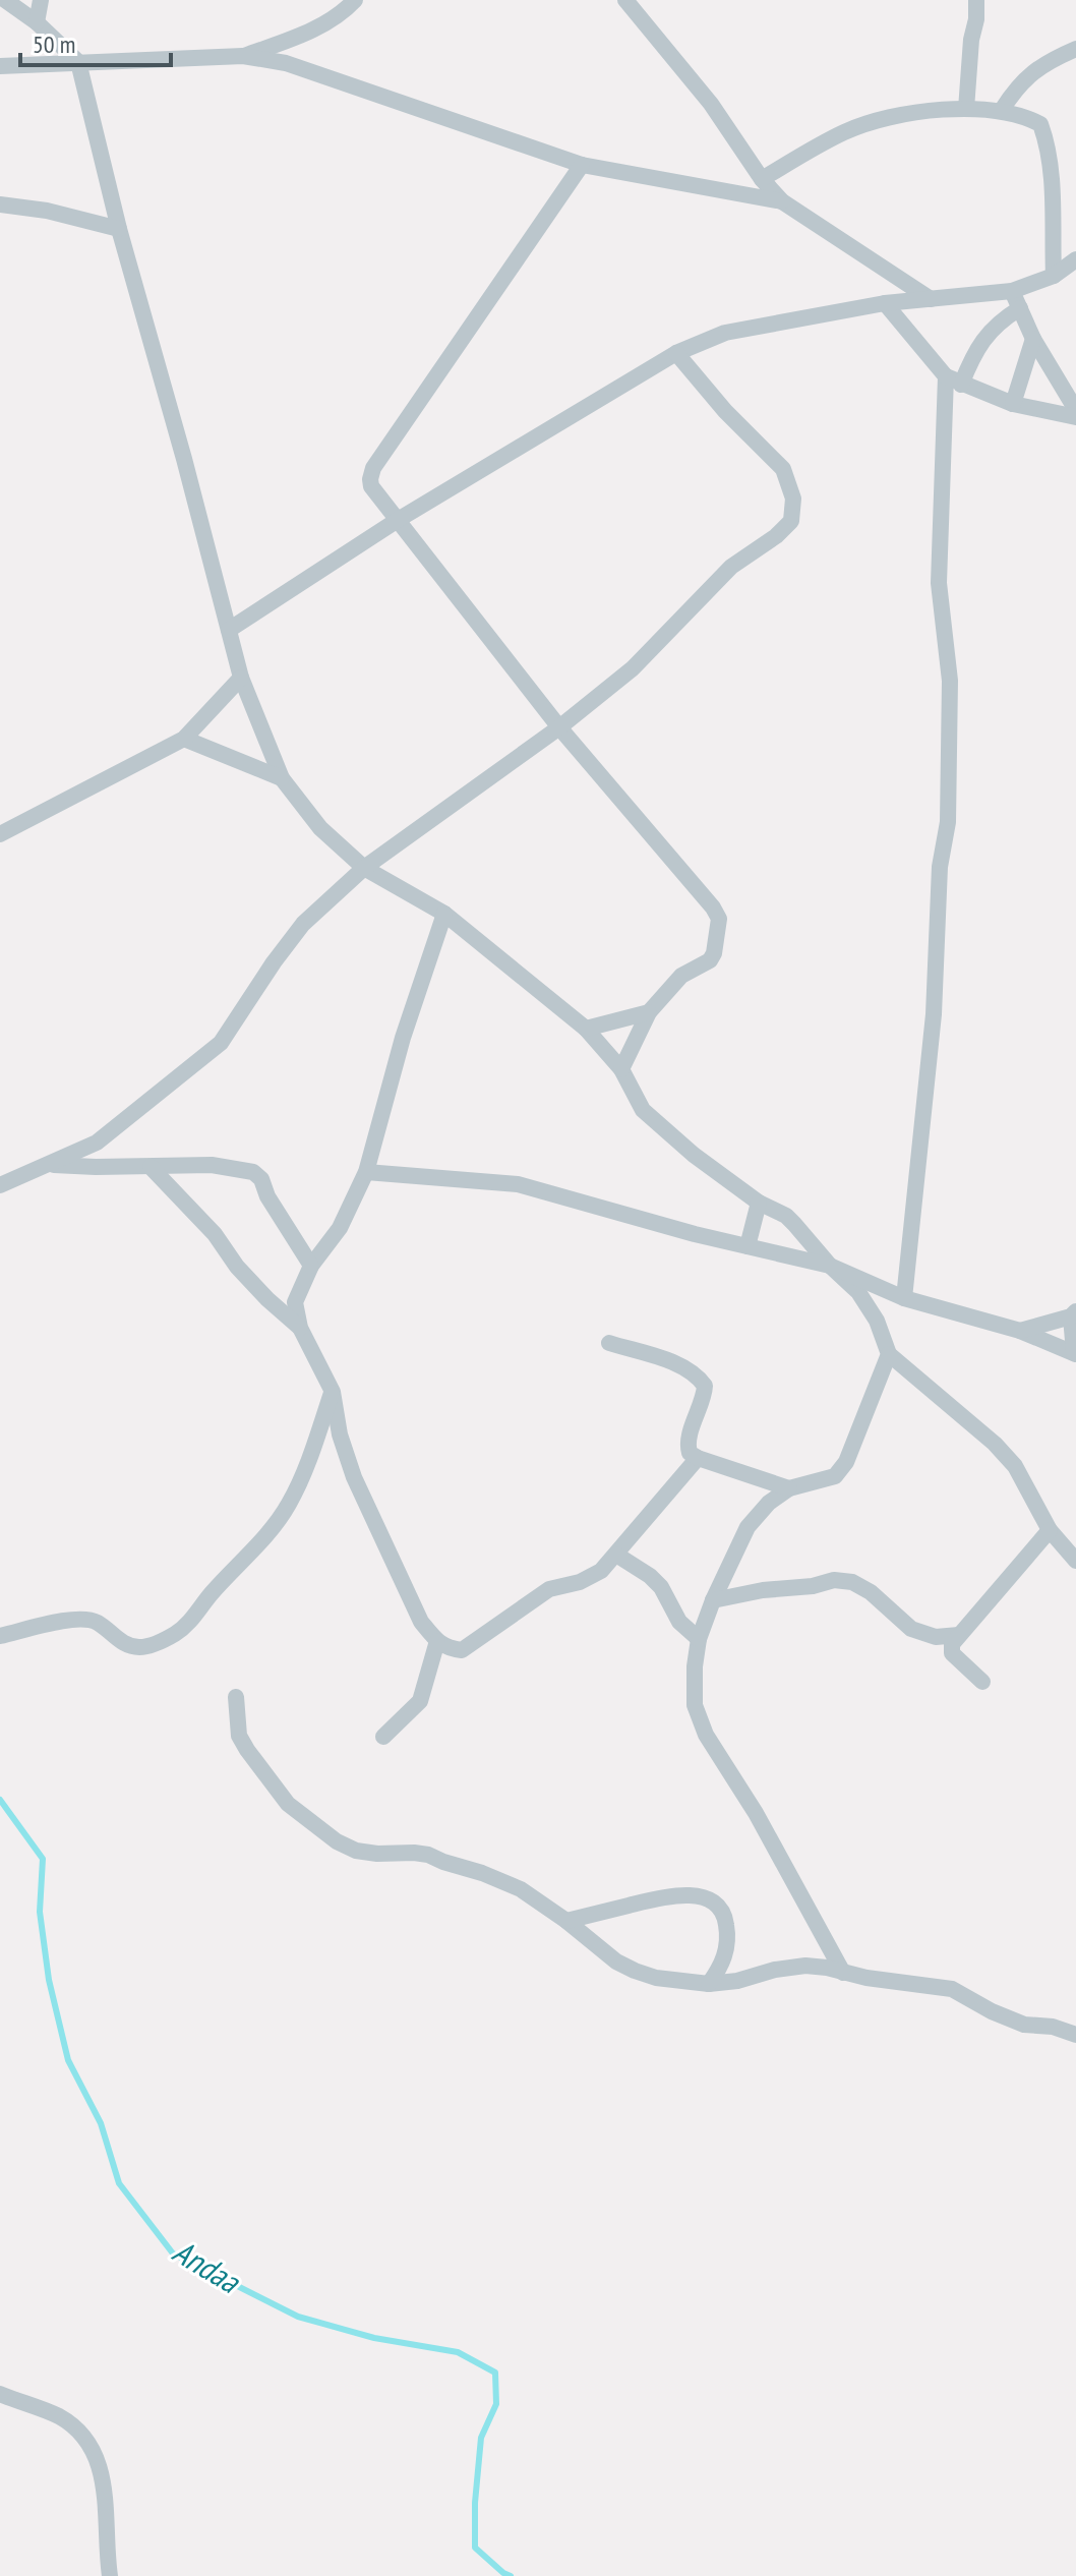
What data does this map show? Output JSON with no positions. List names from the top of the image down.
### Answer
{
  "water": ["Andaa"],
  "scale_bar": "50 m"
}
